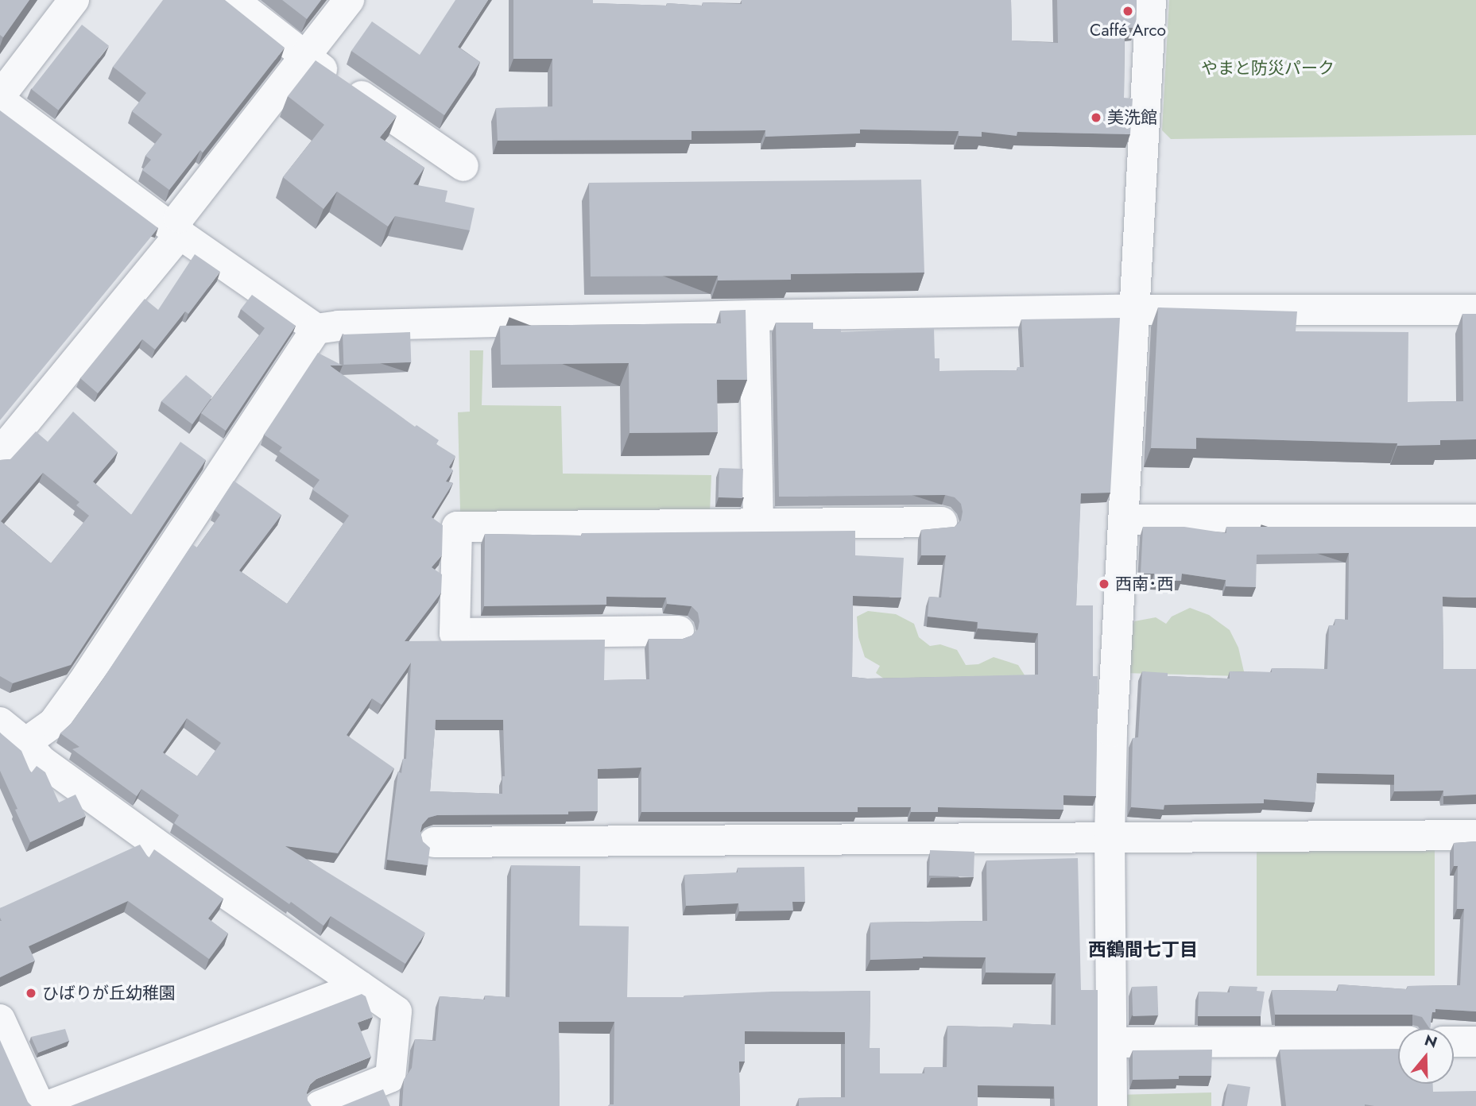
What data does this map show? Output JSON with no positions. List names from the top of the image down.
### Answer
{
  "districts": ["西鶴間七丁目"],
  "parks": ["やまと防災パーク"],
  "places": [
    "Caffé Arco",
    "美洗館",
    "西南･西",
    "ひばりが丘幼稚園"
  ],
  "north": "top"
}
